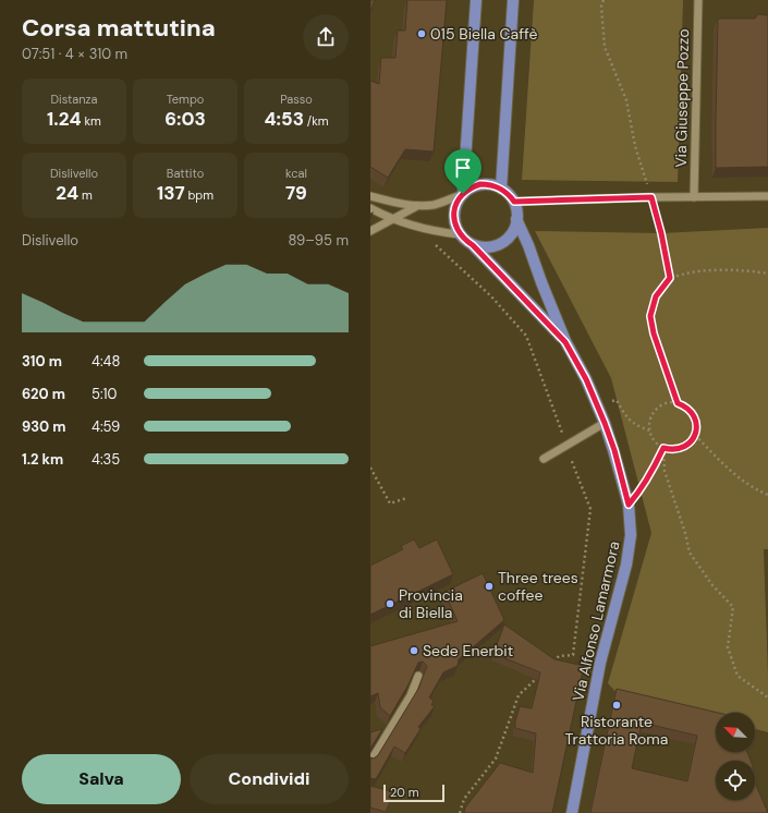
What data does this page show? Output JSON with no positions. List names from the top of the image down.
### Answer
{
  "streets": {
    "main road": ["Via Alfonso Lamarmora"],
    "street": ["Via Giuseppe Pozzo"]
  },
  "places": [
    "015 Biella Caffè",
    "Three trees coffee",
    "Provincia di Biella",
    "Sede Enerbit",
    "Ristorante Trattoria Roma"
  ],
  "scale_bar": "20 m",
  "north": "top left",
  "page": {
    "heading": ["Corsa mattutina", "07:51 · 4 × 310 m"],
    "stats": [
      ["Distanza", "1.24 km"],
      ["Tempo", "6:03"],
      ["Passo", "4:53 /km"],
      ["Dislivello", "24 m"],
      ["Battito", "137 bpm"],
      ["kcal", "79"]
    ],
    "chart": ["Dislivello", "89–95 m"],
    "list": [
      {
        "name": "310 m",
        "note": "4:48"
      },
      {
        "name": "620 m",
        "note": "5:10"
      },
      {
        "name": "930 m",
        "note": "4:59"
      },
      {
        "name": "1.2 km",
        "note": "4:35"
      }
    ],
    "buttons": ["Salva", "Condividi"],
    "scale": "20 m"
  }
}
